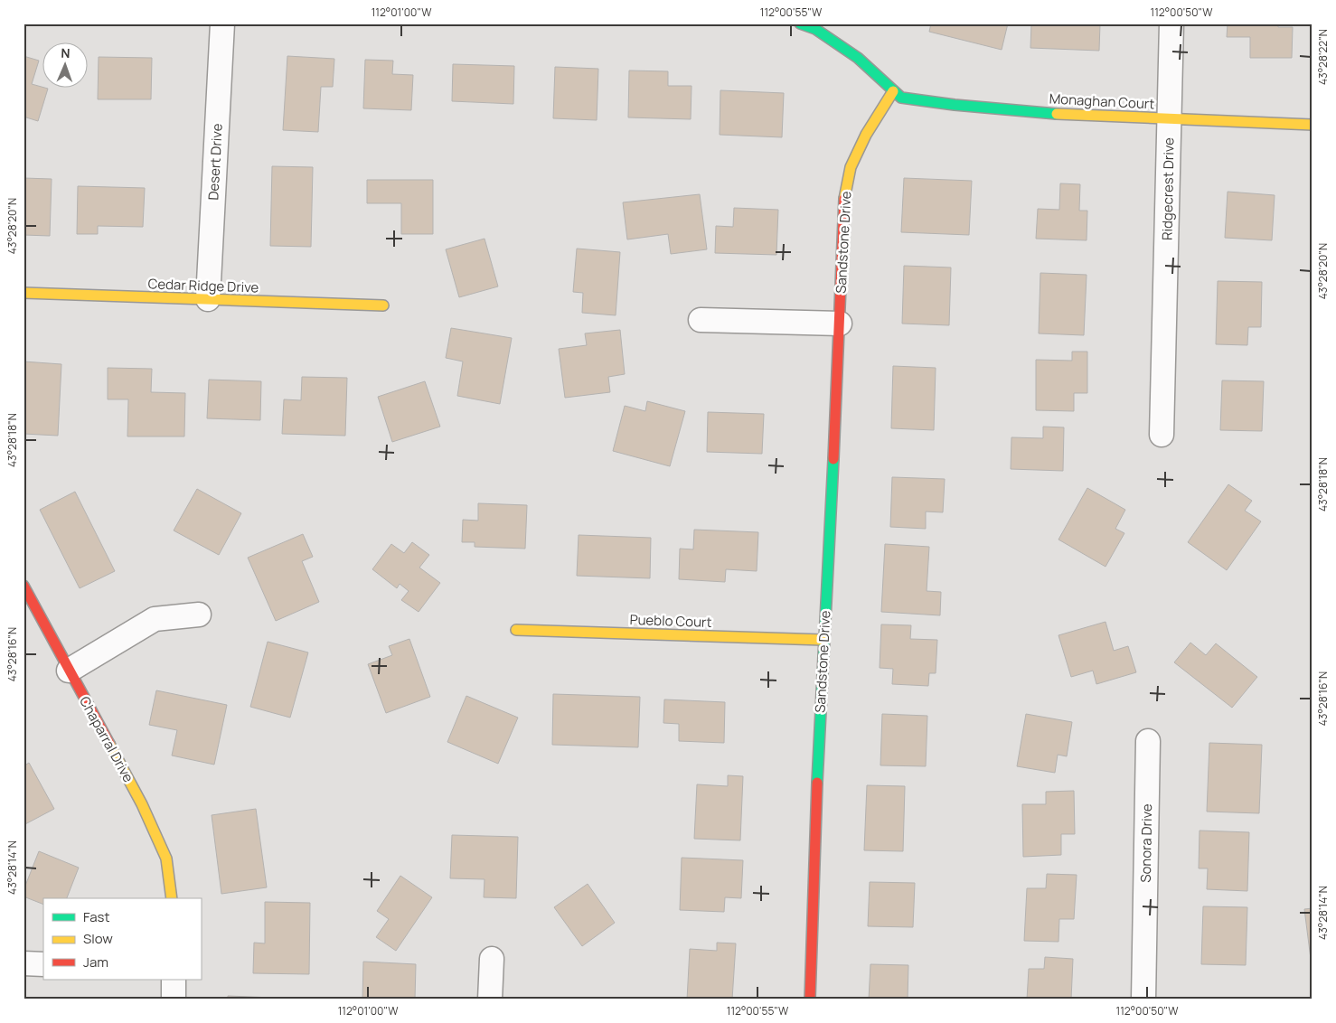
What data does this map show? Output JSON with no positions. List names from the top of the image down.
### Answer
{
  "streets": {
    "street": [
      "Monaghan Court",
      "Desert Drive",
      "Ridgecrest Drive",
      "Sandstone Drive",
      "Cedar Ridge Drive",
      "Pueblo Court",
      "Chaparral Drive",
      "Sonora Drive"
    ]
  },
  "crossings": [
    ["Monaghan Court", "Ridgecrest Drive"],
    ["Monaghan Court", "Sandstone Drive"],
    ["Desert Drive", "Cedar Ridge Drive"],
    ["Sandstone Drive", "Pueblo Court"]
  ],
  "legend": ["Fast", "Slow", "Jam"],
  "north": "top",
  "coordinates": [
    "112°01'00\"W",
    "112°00'55\"W",
    "112°00'50\"W",
    "43°28'22\"N",
    "43°28'20\"N",
    "43°28'18\"N",
    "43°28'16\"N",
    "43°28'14\"N"
  ]
}
